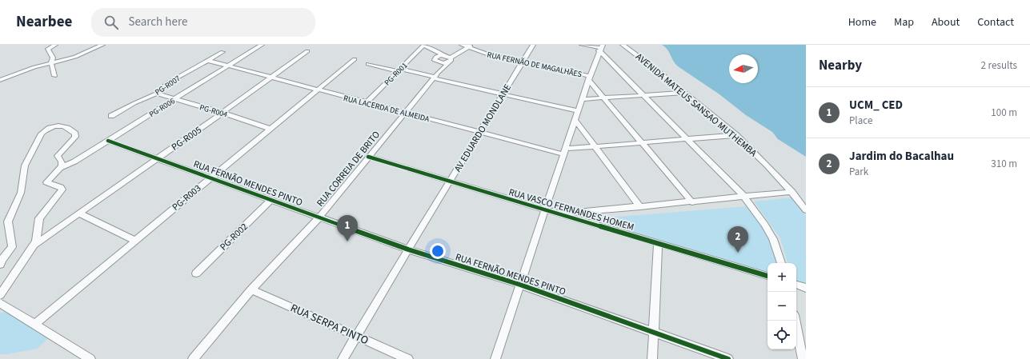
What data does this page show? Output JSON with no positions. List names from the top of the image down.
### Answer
{
  "streets": {
    "street": [
      "RUA FERNÃO DE MAGALHÃES",
      "PG-R001",
      "PG-R007",
      "AVENIDA MATEUS SANSAO MUTHEMBA",
      "PG-R006",
      "RUA LACERDA DE ALMEIDA",
      "PG-R004",
      "AV EDUARDO MONDLANE",
      "PG-R005",
      "RUA CORREIA DE BRITO",
      "RUA FERNÃO MENDES PINTO",
      "PG-R003",
      "RUA VASCO FERNANDES HOMEM",
      "PG-R002",
      "RUA SERPA PINTO"
    ]
  },
  "crossings": [
    ["RUA FERNÃO DE MAGALHÃES", "AV EDUARDO MONDLANE"],
    ["PG-R001", "RUA LACERDA DE ALMEIDA"],
    ["PG-R007", "RUA LACERDA DE ALMEIDA"],
    ["PG-R007", "PG-R004"],
    ["AVENIDA MATEUS SANSAO MUTHEMBA", "RUA LACERDA DE ALMEIDA"],
    ["PG-R006", "RUA LACERDA DE ALMEIDA"],
    ["PG-R006", "PG-R004"],
    ["PG-R006", "RUA FERNÃO MENDES PINTO"],
    ["RUA LACERDA DE ALMEIDA", "AV EDUARDO MONDLANE"],
    ["RUA LACERDA DE ALMEIDA", "PG-R005"],
    ["RUA LACERDA DE ALMEIDA", "RUA CORREIA DE BRITO"],
    ["RUA LACERDA DE ALMEIDA", "PG-R003"],
    ["PG-R004", "PG-R005"],
    ["PG-R004", "PG-R003"],
    ["AV EDUARDO MONDLANE", "RUA FERNÃO MENDES PINTO"],
    ["AV EDUARDO MONDLANE", "RUA VASCO FERNANDES HOMEM"],
    ["AV EDUARDO MONDLANE", "RUA SERPA PINTO"],
    ["PG-R005", "RUA FERNÃO MENDES PINTO"],
    ["RUA CORREIA DE BRITO", "RUA FERNÃO MENDES PINTO"],
    ["RUA CORREIA DE BRITO", "RUA VASCO FERNANDES HOMEM"],
    ["RUA CORREIA DE BRITO", "RUA SERPA PINTO"],
    ["RUA FERNÃO MENDES PINTO", "PG-R003"],
    ["RUA FERNÃO MENDES PINTO", "PG-R002"]
  ],
  "north": "left",
  "page": {
    "header": "Nearbee",
    "search": "Search here",
    "nav": [
      "Home",
      "Map",
      "About",
      "Contact"
    ],
    "heading": ["Nearby", "2 results"],
    "list": [
      {
        "mark": "1",
        "name": "UCM_ CED",
        "note": "Place",
        "value": "100 m"
      },
      {
        "mark": "2",
        "name": "Jardim do Bacalhau",
        "note": "Park",
        "value": "310 m"
      }
    ],
    "pins": ["1", "2"],
    "map_buttons": ["+", "−"]
  }
}
